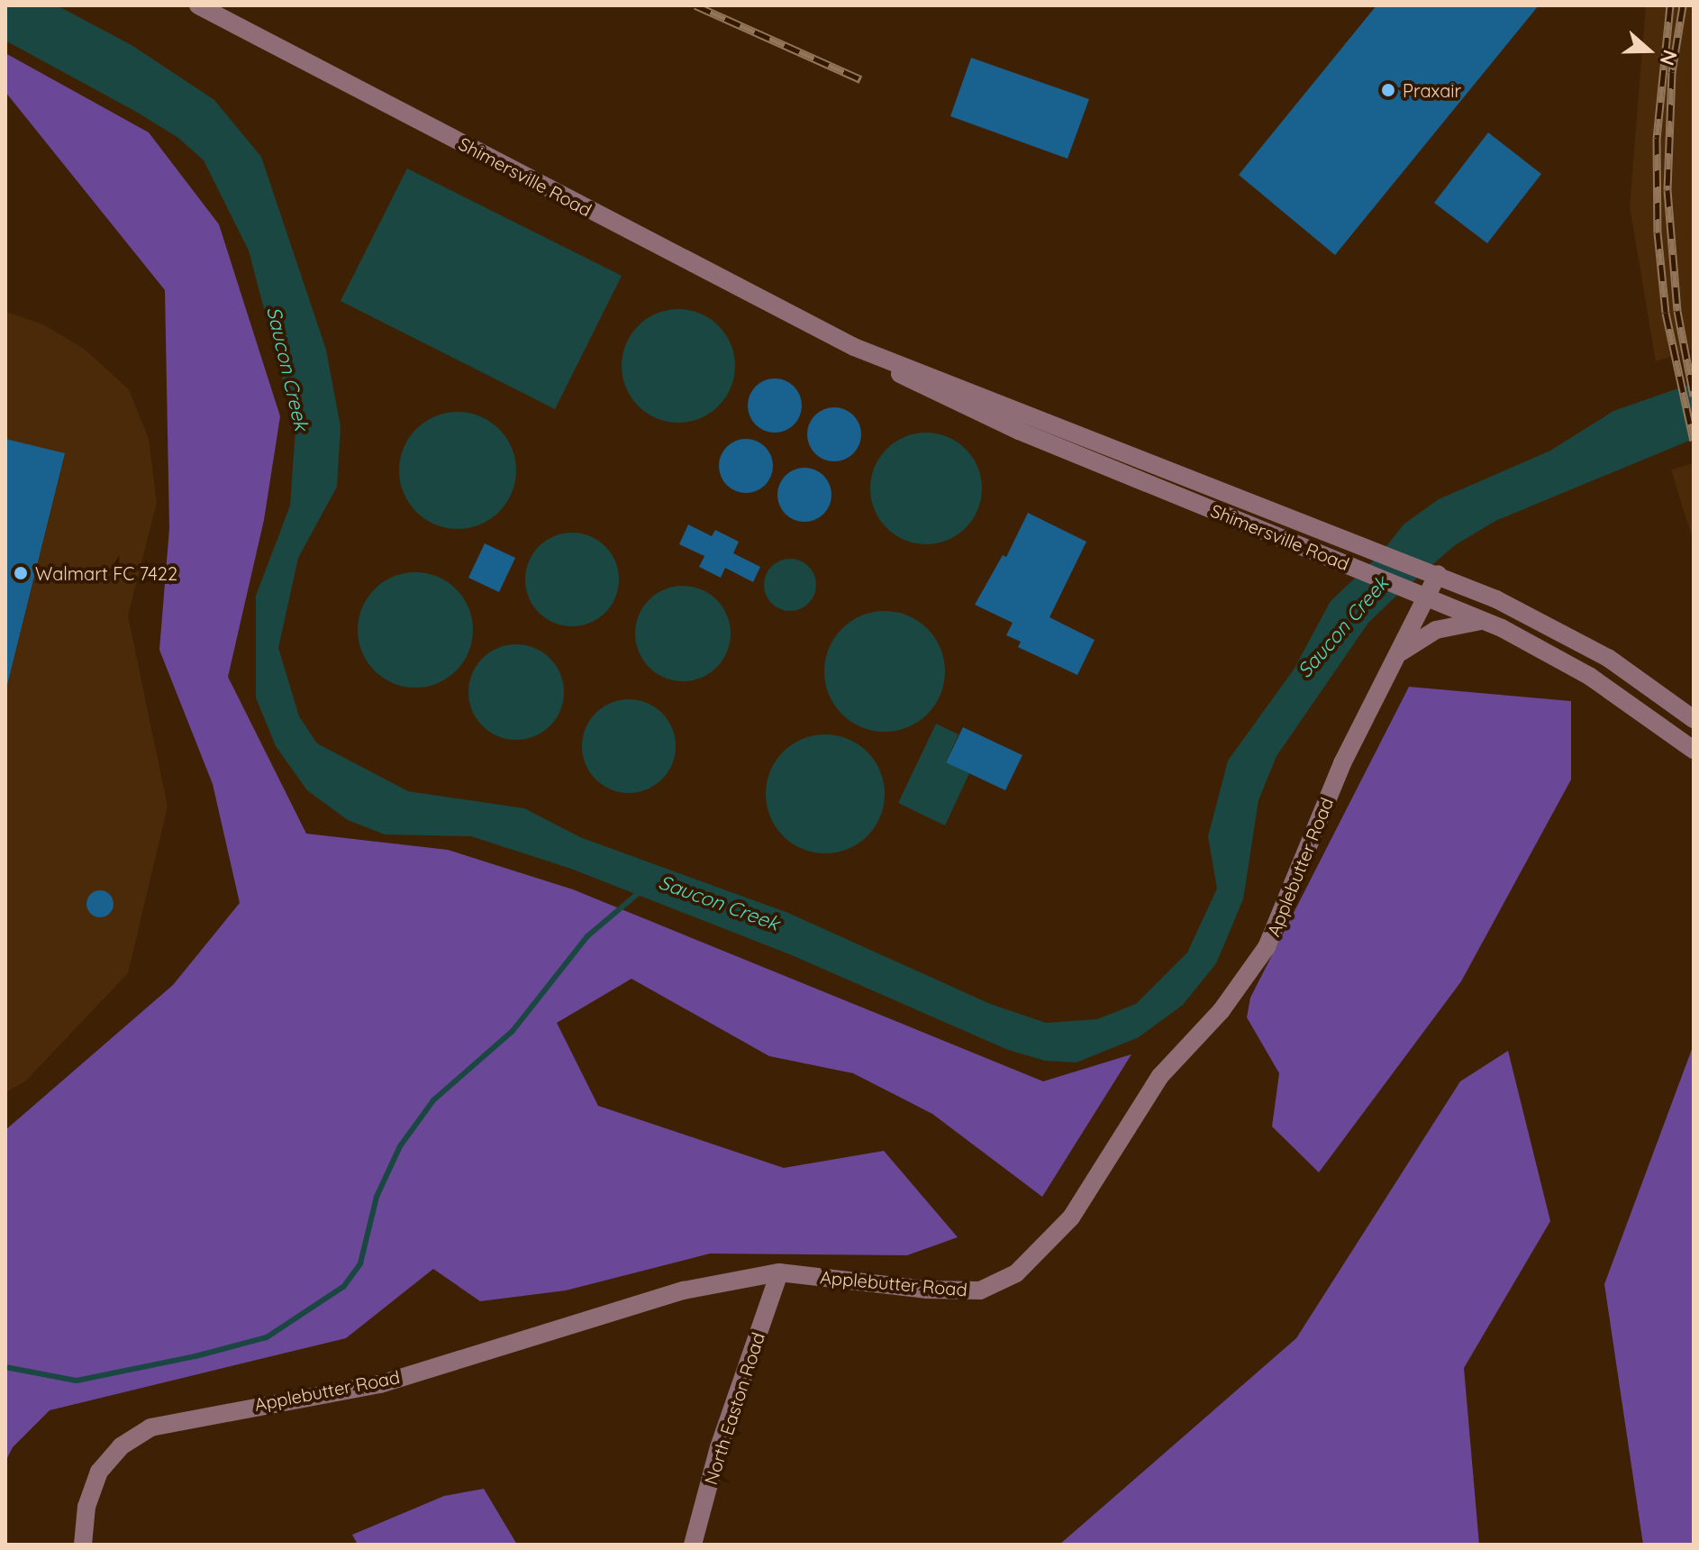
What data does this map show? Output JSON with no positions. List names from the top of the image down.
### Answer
{
  "streets": {
    "street": ["Shimersville Road", "Applebutter Road", "North Easton Road"]
  },
  "crossings": [
    ["Shimersville Road", "Applebutter Road"],
    ["Applebutter Road", "North Easton Road"]
  ],
  "water": ["Saucon Creek"],
  "places": ["Praxair", "Walmart FC 7422"],
  "north": "right"
}
